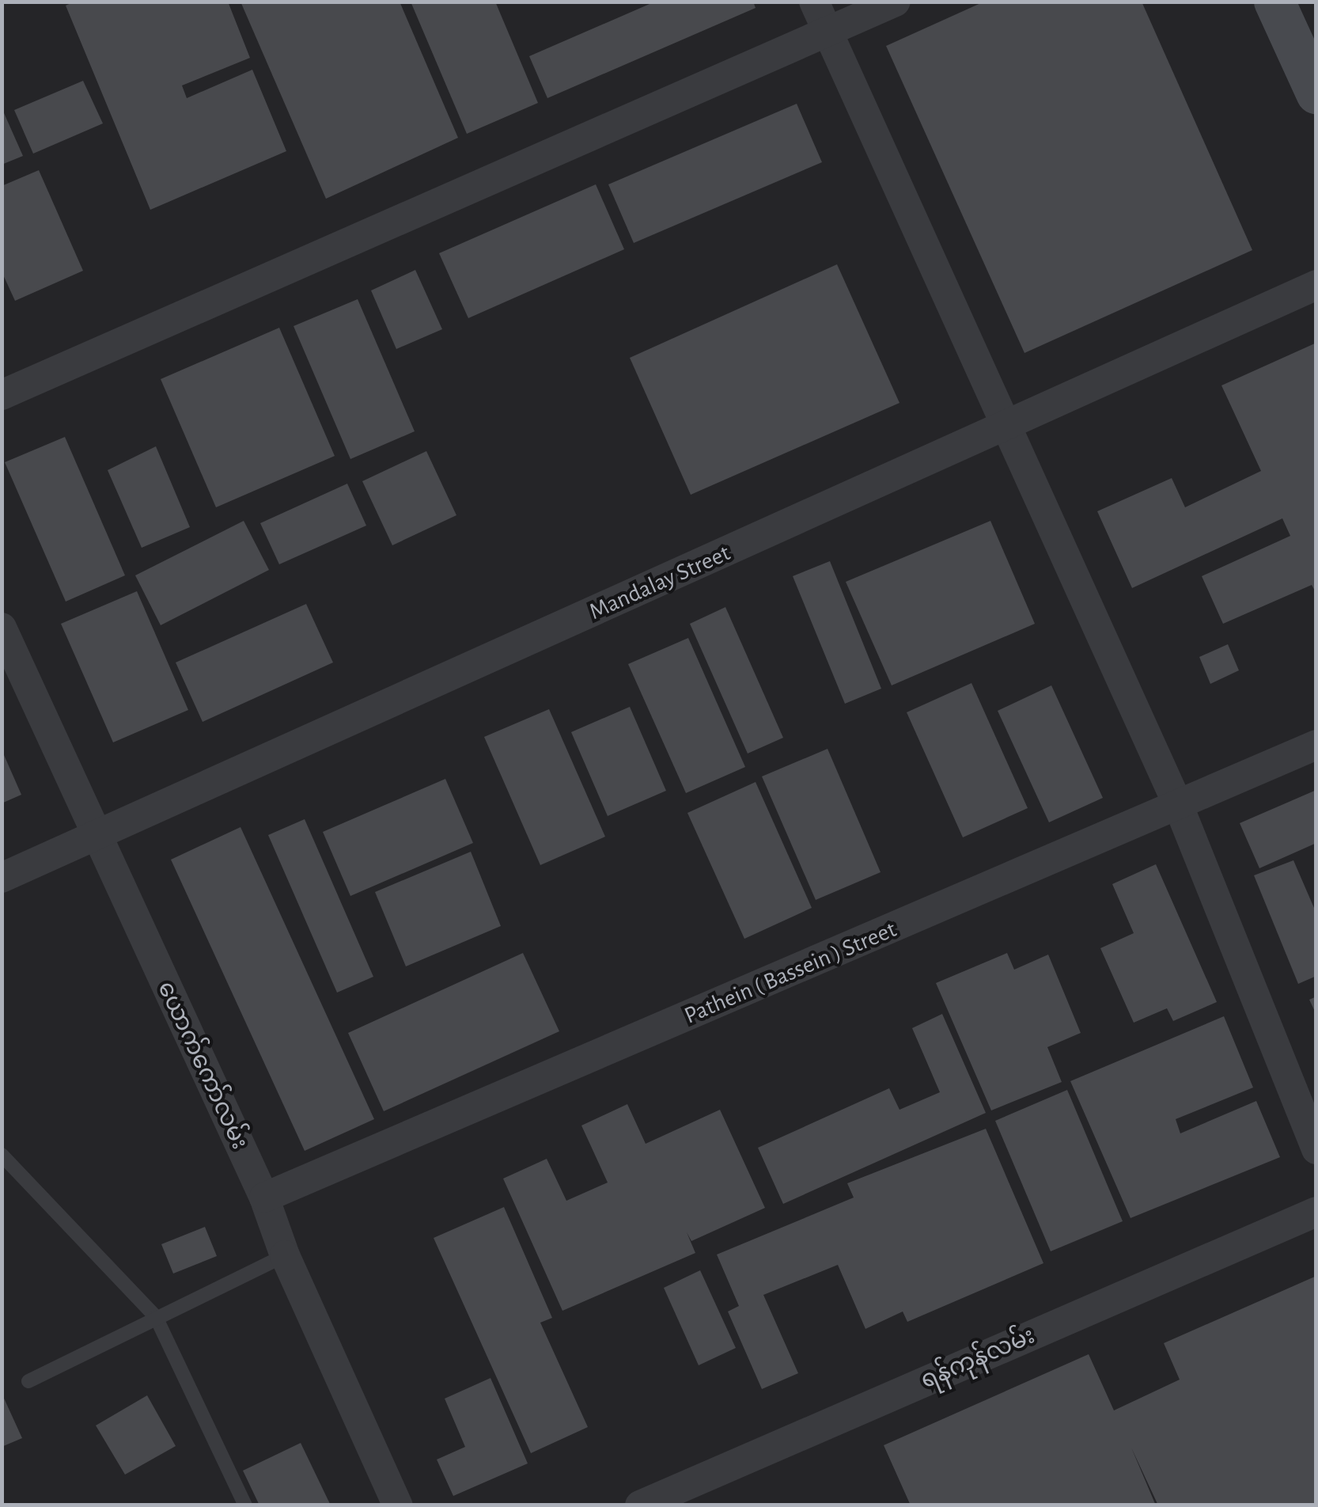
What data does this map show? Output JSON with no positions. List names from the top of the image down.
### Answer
{
  "streets": {
    "street": [
      "Mandalay Street",
      "Pathein ( Bassein ) Street",
      "ယောက်ကော်လမ်း",
      "ရန်ကုန်လမ်း"
    ]
  },
  "crossings": [
    ["Mandalay Street", "ယောက်ကော်လမ်း"],
    ["Pathein ( Bassein ) Street", "ယောက်ကော်လမ်း"]
  ]
}
